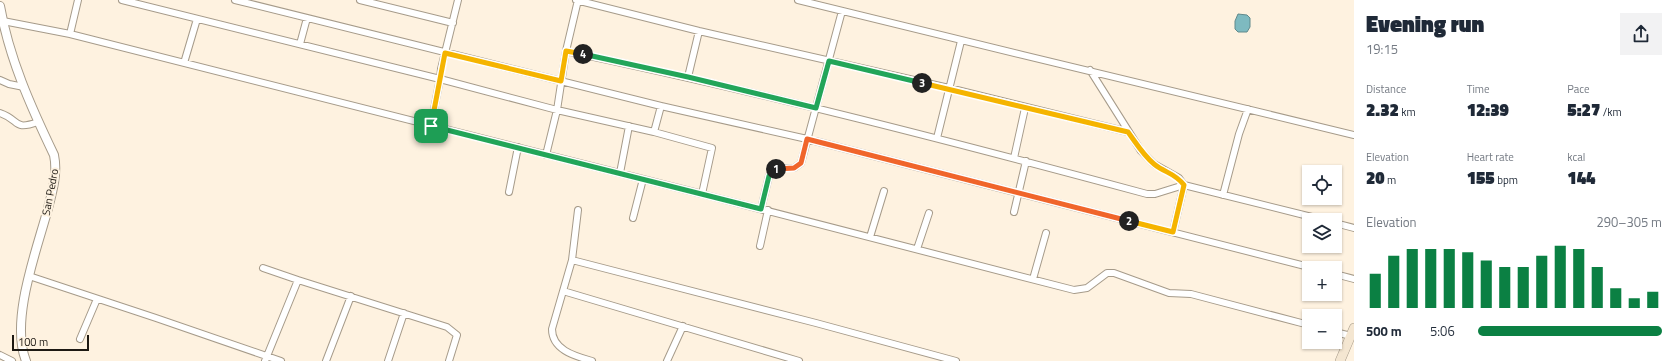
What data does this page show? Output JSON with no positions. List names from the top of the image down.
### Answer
{
  "streets": {
    "street": ["San Pedro"]
  },
  "scale_bar": "100 m",
  "page": {
    "heading": ["Evening run", "19:15"],
    "pins": [
      "4",
      "3",
      "1",
      "2"
    ],
    "stats": [
      ["Distance", "2.32 km"],
      ["Time", "12:39"],
      ["Pace", "5:27 /km"],
      ["Elevation", "20 m"],
      ["Heart rate", "155 bpm"],
      ["kcal", "144"]
    ],
    "map_buttons": ["+", "−"],
    "chart": ["Elevation", "290–305 m"],
    "list": [
      {
        "name": "500 m",
        "note": "5:06"
      }
    ],
    "scale": "100 m"
  }
}
